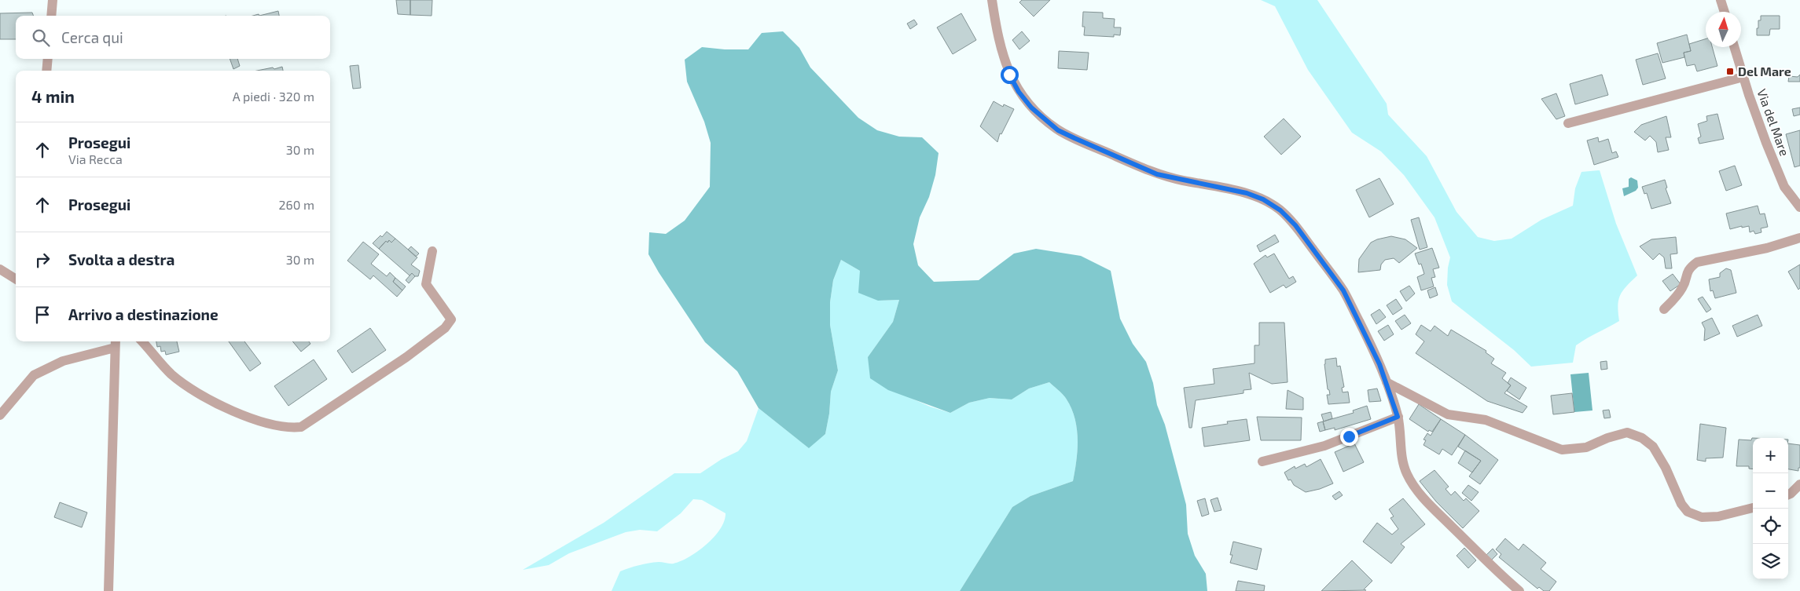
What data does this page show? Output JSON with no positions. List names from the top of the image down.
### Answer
{
  "streets": {
    "street": ["Via del Mare"]
  },
  "places": {
    "transit": ["Del Mare"]
  },
  "north": "top",
  "page": {
    "search": "Cerca qui",
    "heading": ["4 min", "A piedi · 320 m"],
    "list": [
      ["Prosegui", "Via Recca", "30 m"],
      ["Prosegui", "260 m"],
      ["Svolta a destra", "30 m"],
      "Arrivo a destinazione"
    ],
    "map_buttons": ["+", "−"]
  }
}
